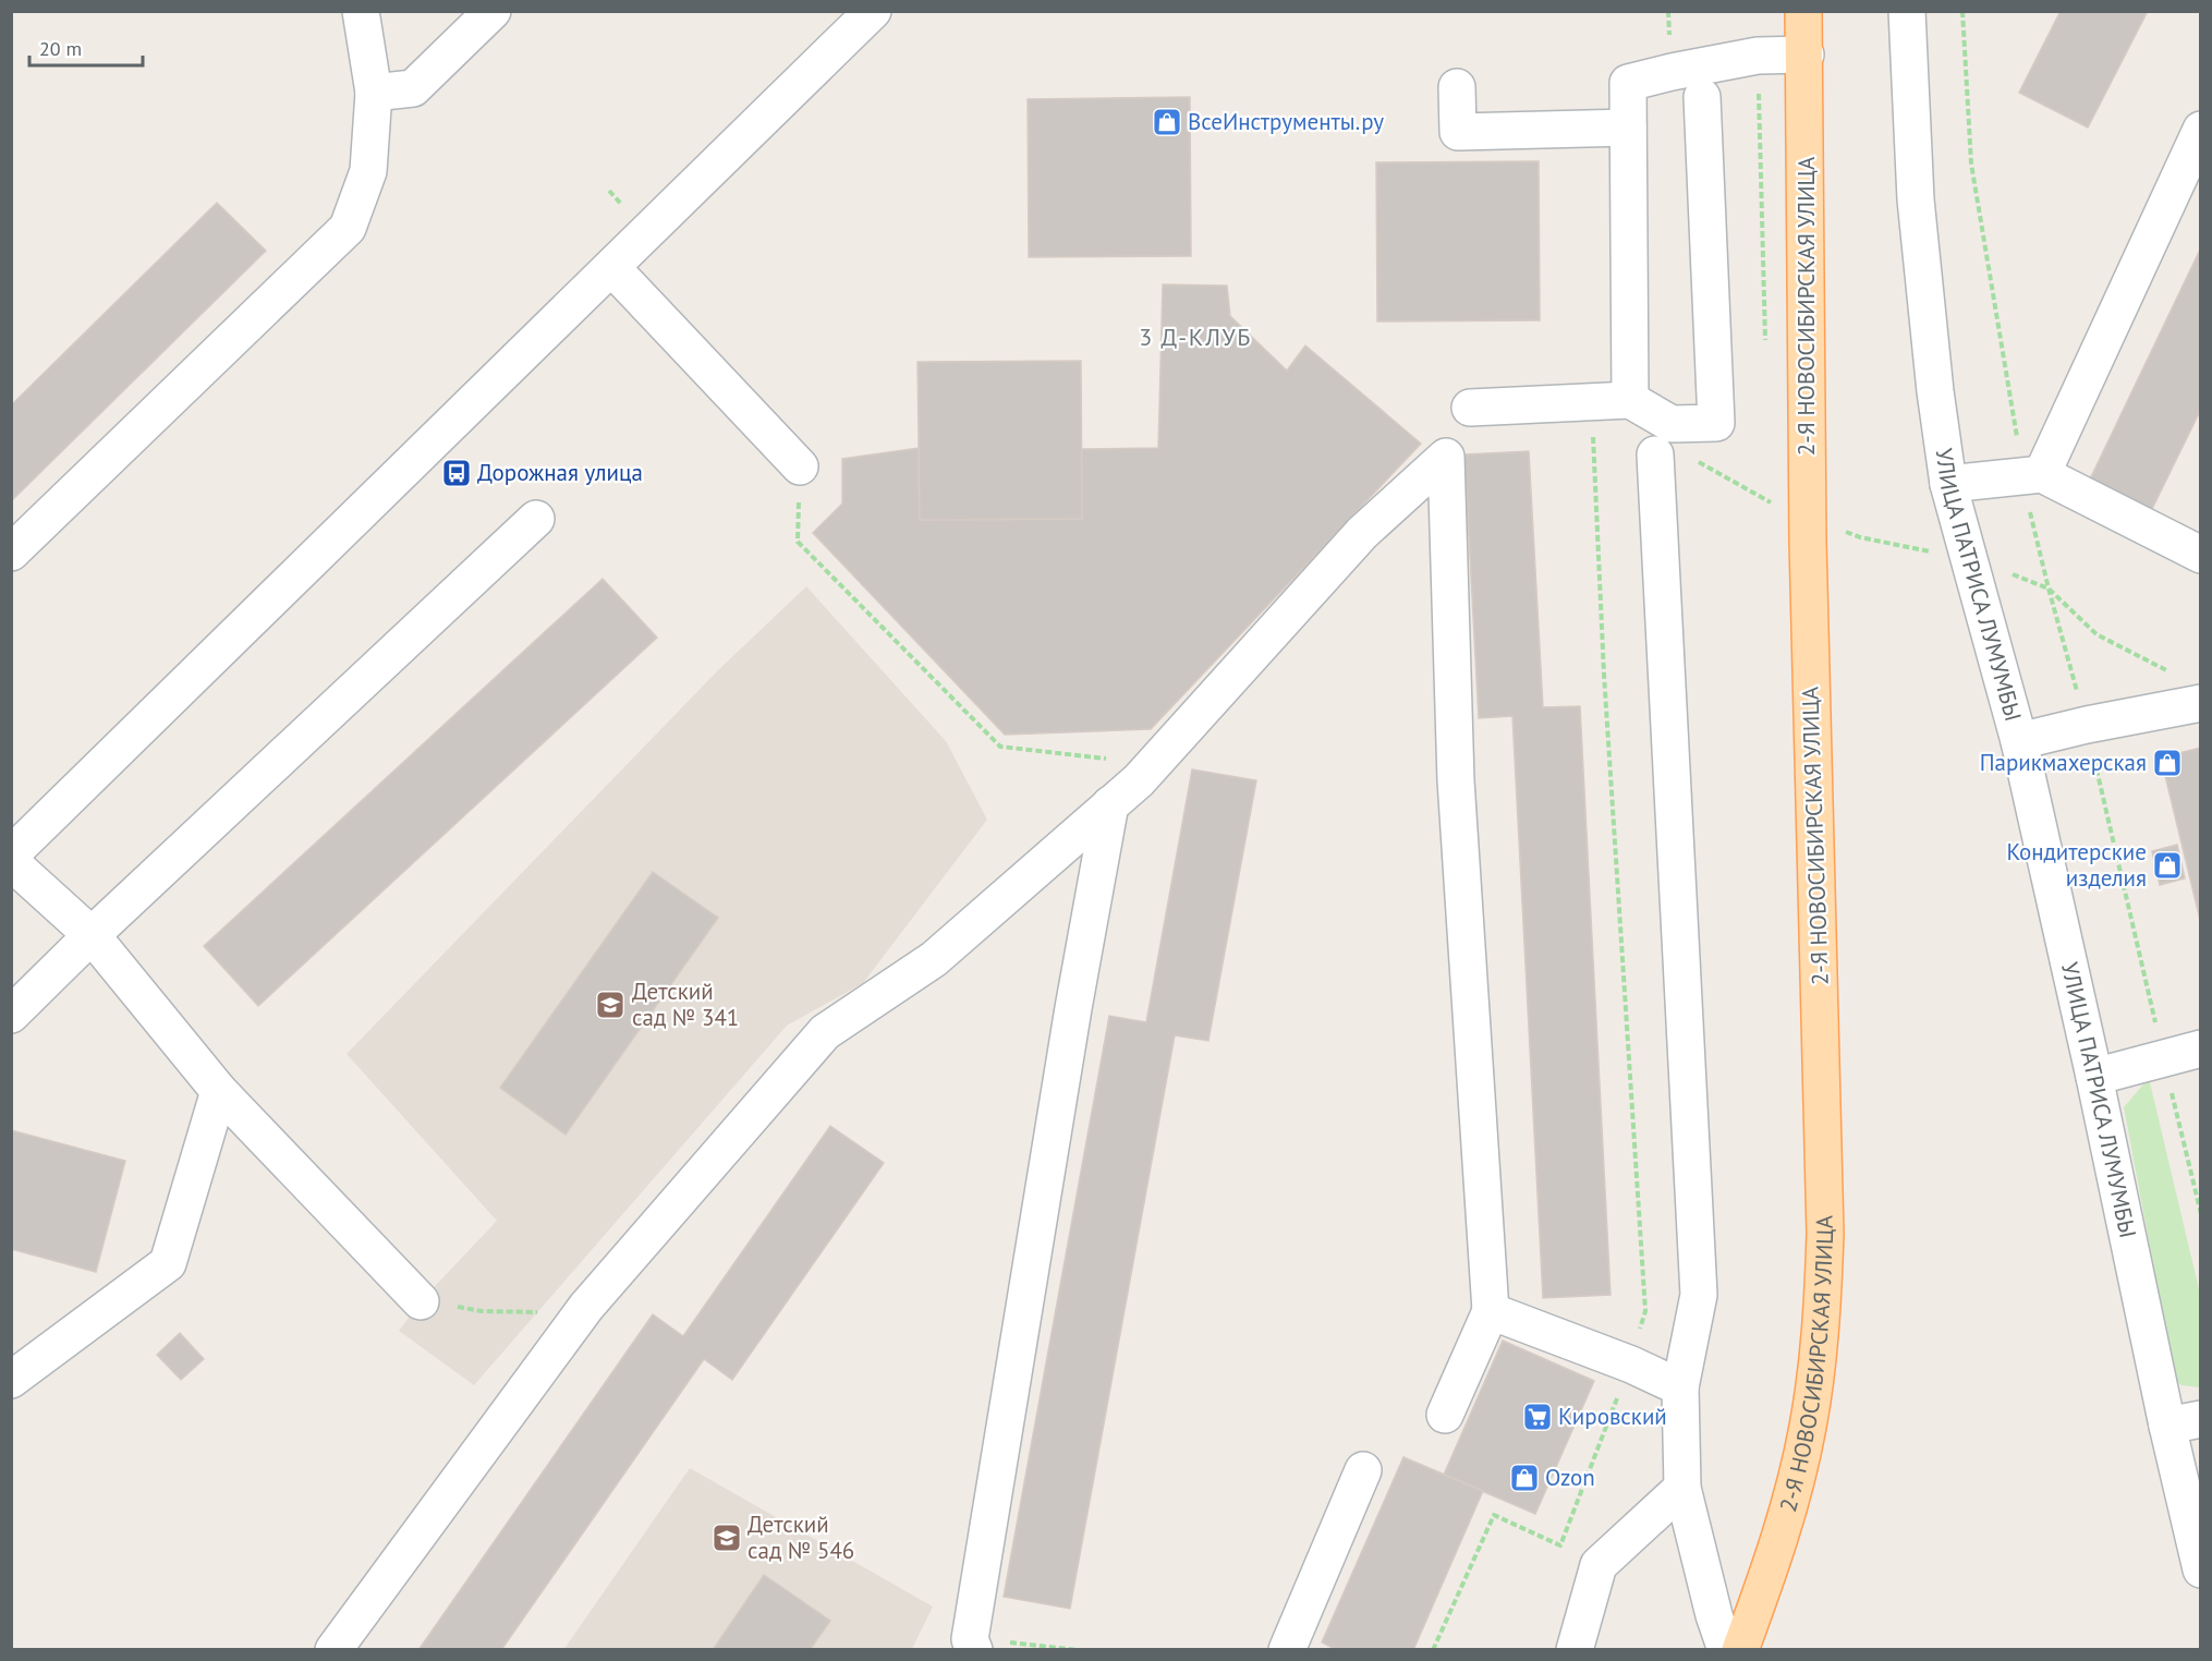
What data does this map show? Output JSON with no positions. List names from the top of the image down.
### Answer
{
  "streets": {
    "main road": ["2-Я НОВОСИБИРСКАЯ УЛИЦА"],
    "street": ["УЛИЦА ПАТРИСА ЛУМУМБЫ"]
  },
  "districts": ["3 Д-КЛУБ"],
  "places": {
    "shop": [
      "ВсеИнструменты.ру",
      "Парикмахерская",
      "Кондитерские изделия",
      "Ozon"
    ],
    "bus stop": ["Дорожная улица"],
    "school or university": ["Детский сад № 341", "Детский сад № 546"],
    "supermarket": ["Кировский"]
  },
  "scale_bar": "20 m"
}
